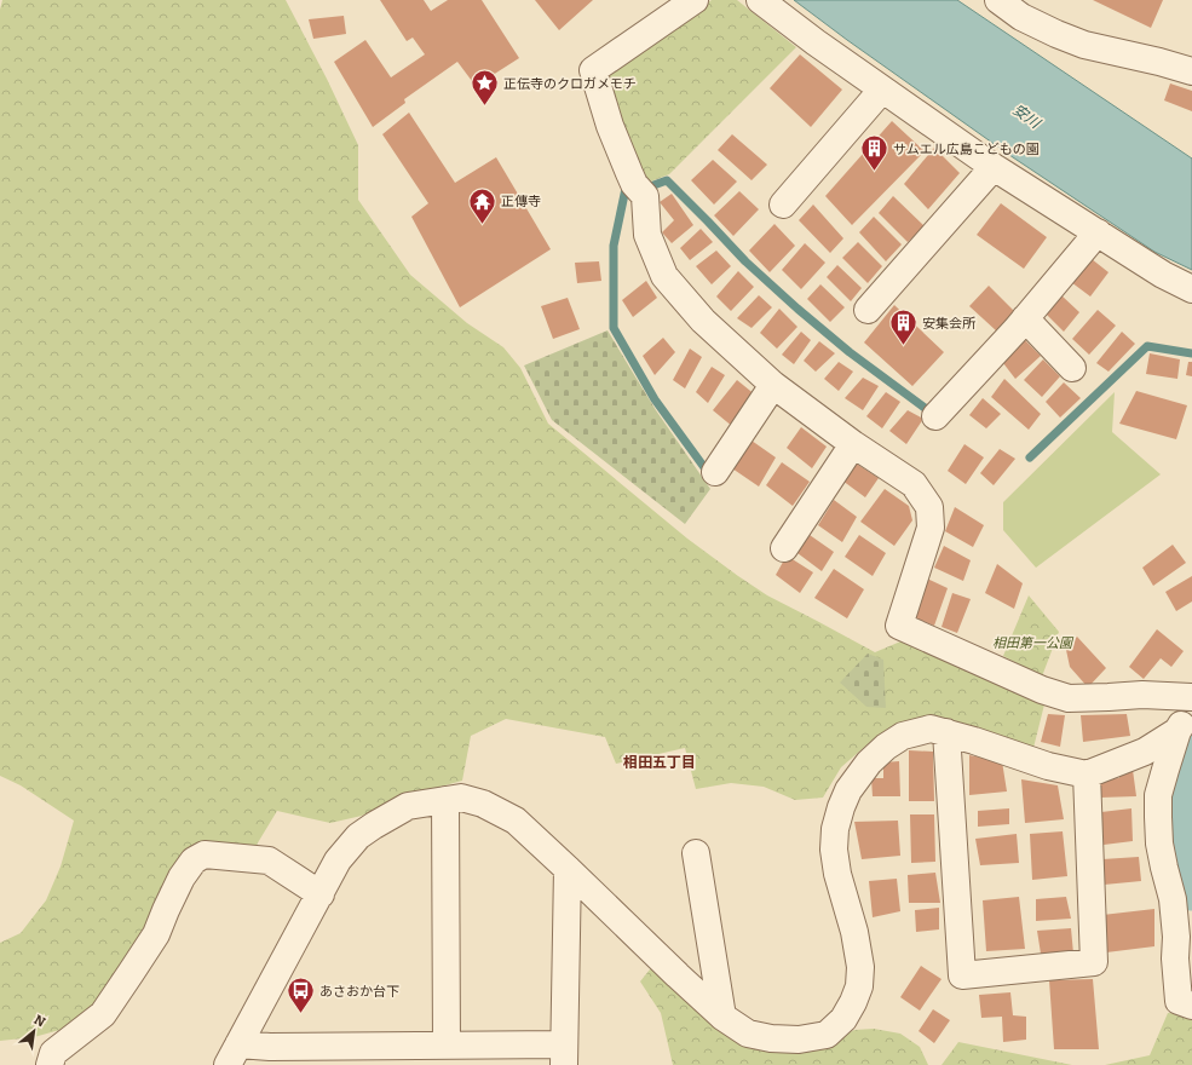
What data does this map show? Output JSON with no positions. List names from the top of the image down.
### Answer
{
  "districts": ["相田五丁目"],
  "water": ["安川"],
  "parks": ["相田第一公園"],
  "places": {
    "place": ["正伝寺のクロガメモチ"],
    "building": ["サムエル広島こどもの園", "安集会所"],
    "temple": ["正傳寺"],
    "bus stop": ["あさおか台下"]
  },
  "north": "top right"
}
